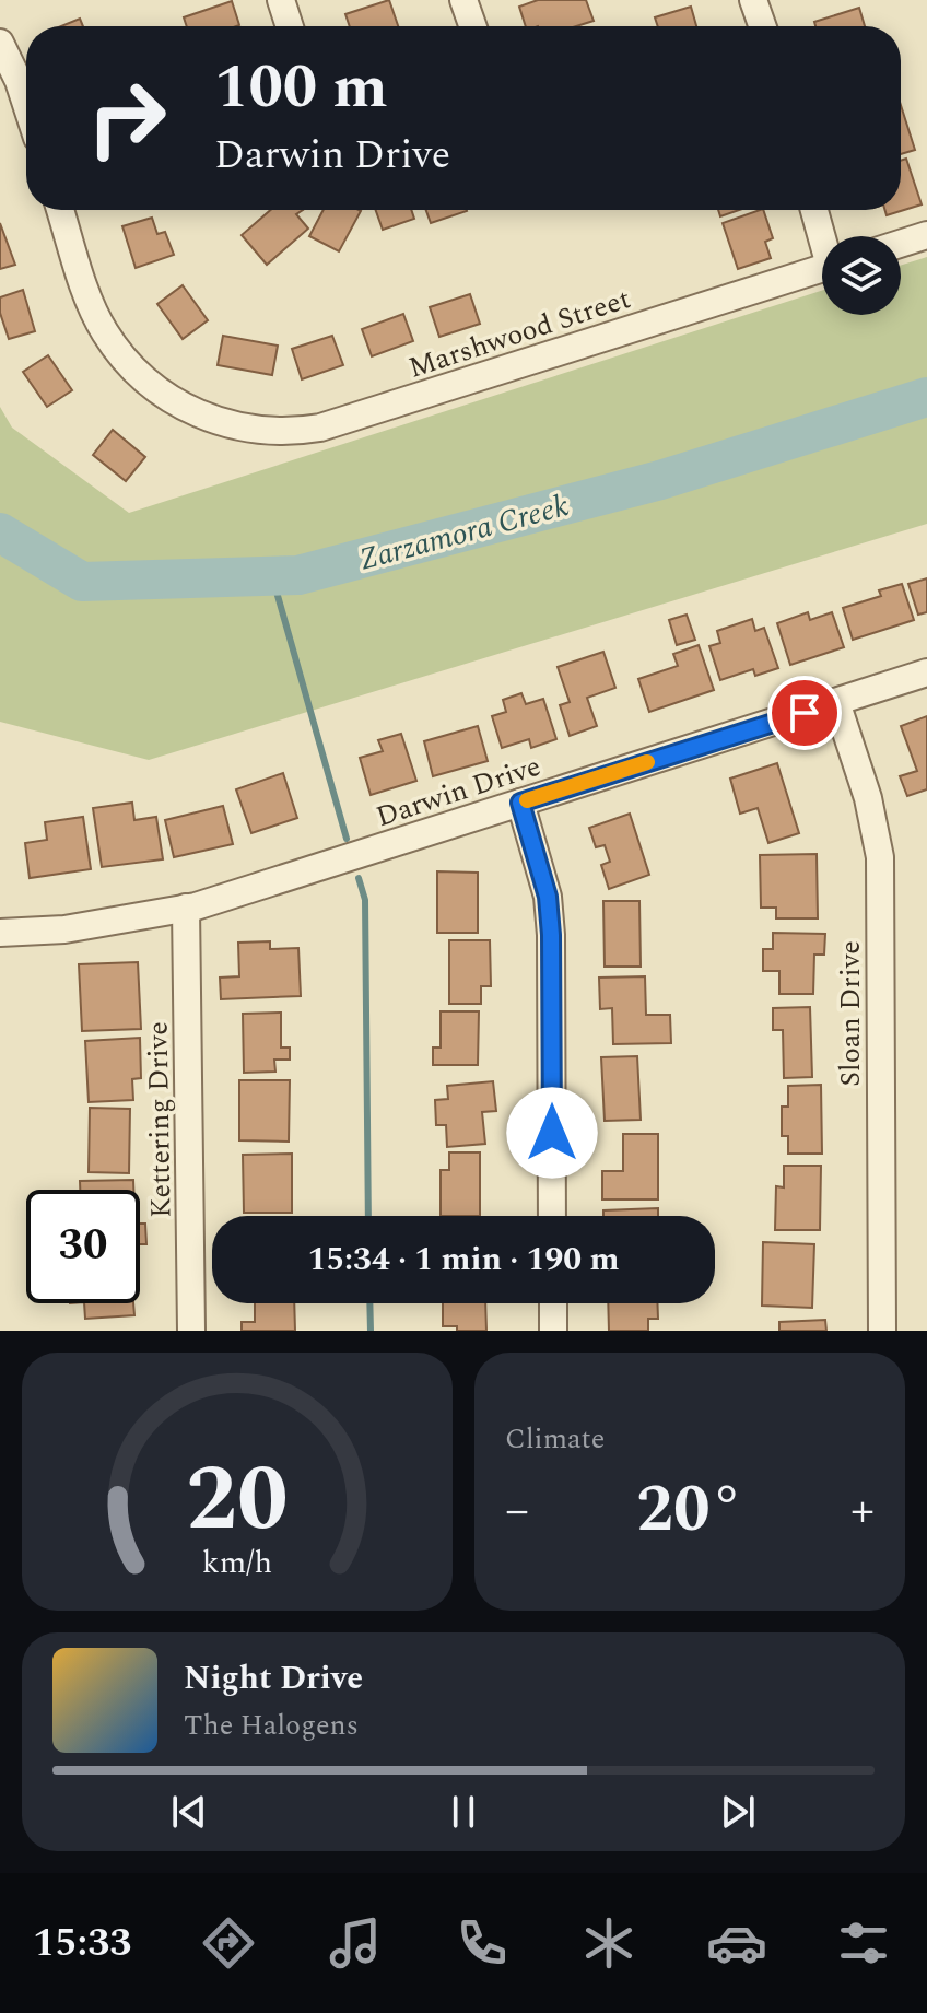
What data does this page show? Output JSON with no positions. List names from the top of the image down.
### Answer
{
  "streets": {
    "street": [
      "Marshwood Street",
      "Darwin Drive",
      "Sloan Drive",
      "Kettering Drive"
    ]
  },
  "crossings": [
    ["Darwin Drive", "Sloan Drive"],
    ["Darwin Drive", "Kettering Drive"]
  ],
  "water": ["Zarzamora Creek"],
  "page": {
    "turn": ["100 m", "Darwin Drive"],
    "limit": "30",
    "trip": "15:34 · 1 min · 190 m",
    "tile": "Climate",
    "heat": ["−", "20°", "+"],
    "song": ["Night Drive", "The Halogens"],
    "tabs": "15:33",
    "gauge": ["20", "km/h"]
  }
}
